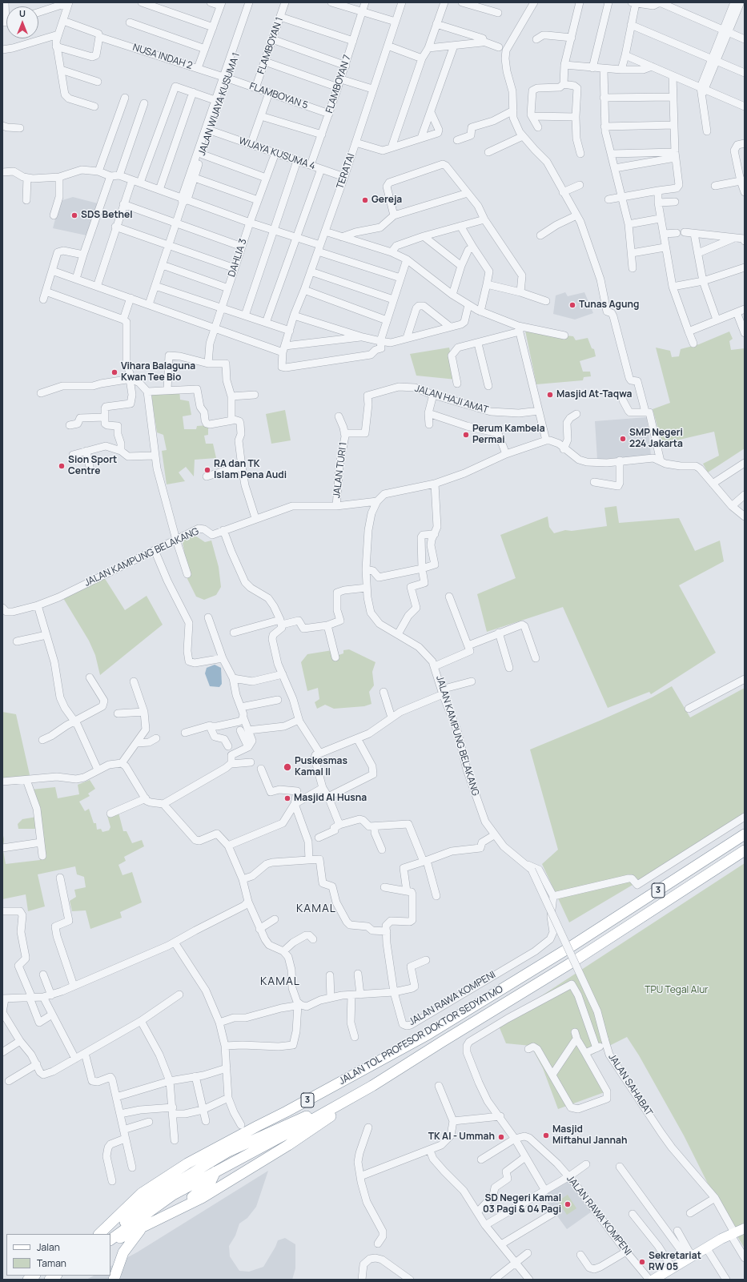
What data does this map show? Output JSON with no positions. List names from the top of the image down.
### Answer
{
  "streets": {
    "highway": ["3", "JALAN TOL PROFESOR DOKTOR SEDYATMO"],
    "street": [
      "FLAMBOYAN 1",
      "NUSA INDAH 2",
      "FLAMBOYAN 7",
      "FLAMBOYAN 5",
      "JALAN WIJAYA KUSUMA 1",
      "WIJAYA KUSUMA 4",
      "TERATAI",
      "DAHLIA 3",
      "JALAN HAJI AMAT",
      "JALAN TURI 1",
      "JALAN KAMPUNG BELAKANG",
      "JALAN RAWA KOMPENI",
      "JALAN SAHABAT"
    ]
  },
  "crossings": [
    ["FLAMBOYAN 1", "FLAMBOYAN 5"],
    ["NUSA INDAH 2", "FLAMBOYAN 5"],
    ["NUSA INDAH 2", "JALAN WIJAYA KUSUMA 1"],
    ["FLAMBOYAN 7", "FLAMBOYAN 5"],
    ["FLAMBOYAN 7", "WIJAYA KUSUMA 4"],
    ["FLAMBOYAN 5", "JALAN WIJAYA KUSUMA 1"],
    ["JALAN WIJAYA KUSUMA 1", "WIJAYA KUSUMA 4"],
    ["WIJAYA KUSUMA 4", "TERATAI"],
    ["WIJAYA KUSUMA 4", "DAHLIA 3"],
    ["JALAN HAJI AMAT", "JALAN TURI 1"],
    ["JALAN TURI 1", "JALAN KAMPUNG BELAKANG"],
    ["JALAN KAMPUNG BELAKANG", "JALAN SAHABAT"]
  ],
  "districts": ["KAMAL", "KAMAL"],
  "parks": ["TPU Tegal Alur"],
  "places": [
    "Gereja",
    "SDS Bethel",
    "Tunas Agung",
    "Vihara Balaguna Kwan Tee Bio",
    "Masjid At-Taqwa",
    "Perum Kambela Permai",
    "SMP Negeri 224 Jakarta",
    "Sion Sport Centre",
    "RA dan TK Islam Pena Audi",
    "Puskesmas Kamal II",
    "Masjid Al Husna",
    "Masjid Miftahul Jannah",
    "TK Al - Ummah",
    "SD Negeri Kamal 03 Pagi & 04 Pagi",
    "Sekretariat RW 05"
  ],
  "legend": ["Jalan", "Taman"],
  "north": "top"
}
